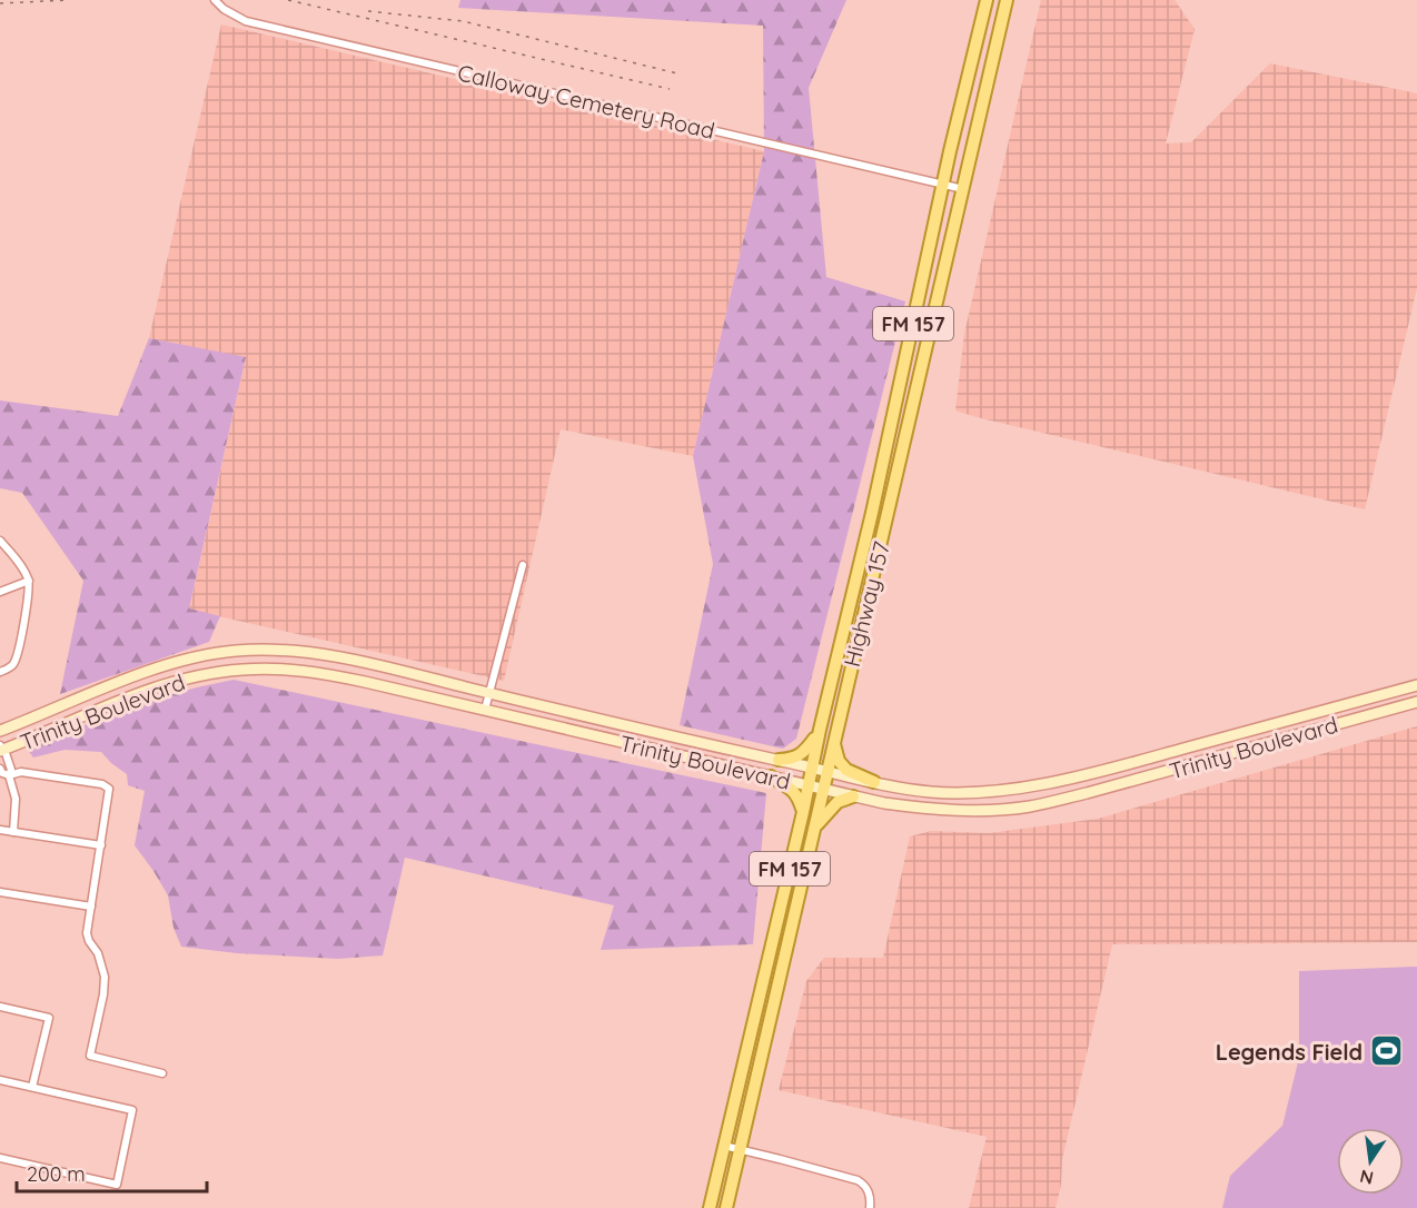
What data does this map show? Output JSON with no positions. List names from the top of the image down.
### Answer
{
  "streets": {
    "main road": ["FM 157", "Highway 157", "Trinity Boulevard"],
    "street": ["Calloway Cemetery Road"]
  },
  "crossings": [
    ["Calloway Cemetery Road", "Highway 157"],
    ["Highway 157", "Trinity Boulevard"]
  ],
  "places": {
    "sports": ["Legends Field"]
  },
  "scale_bar": "200 m",
  "north": "bottom"
}
